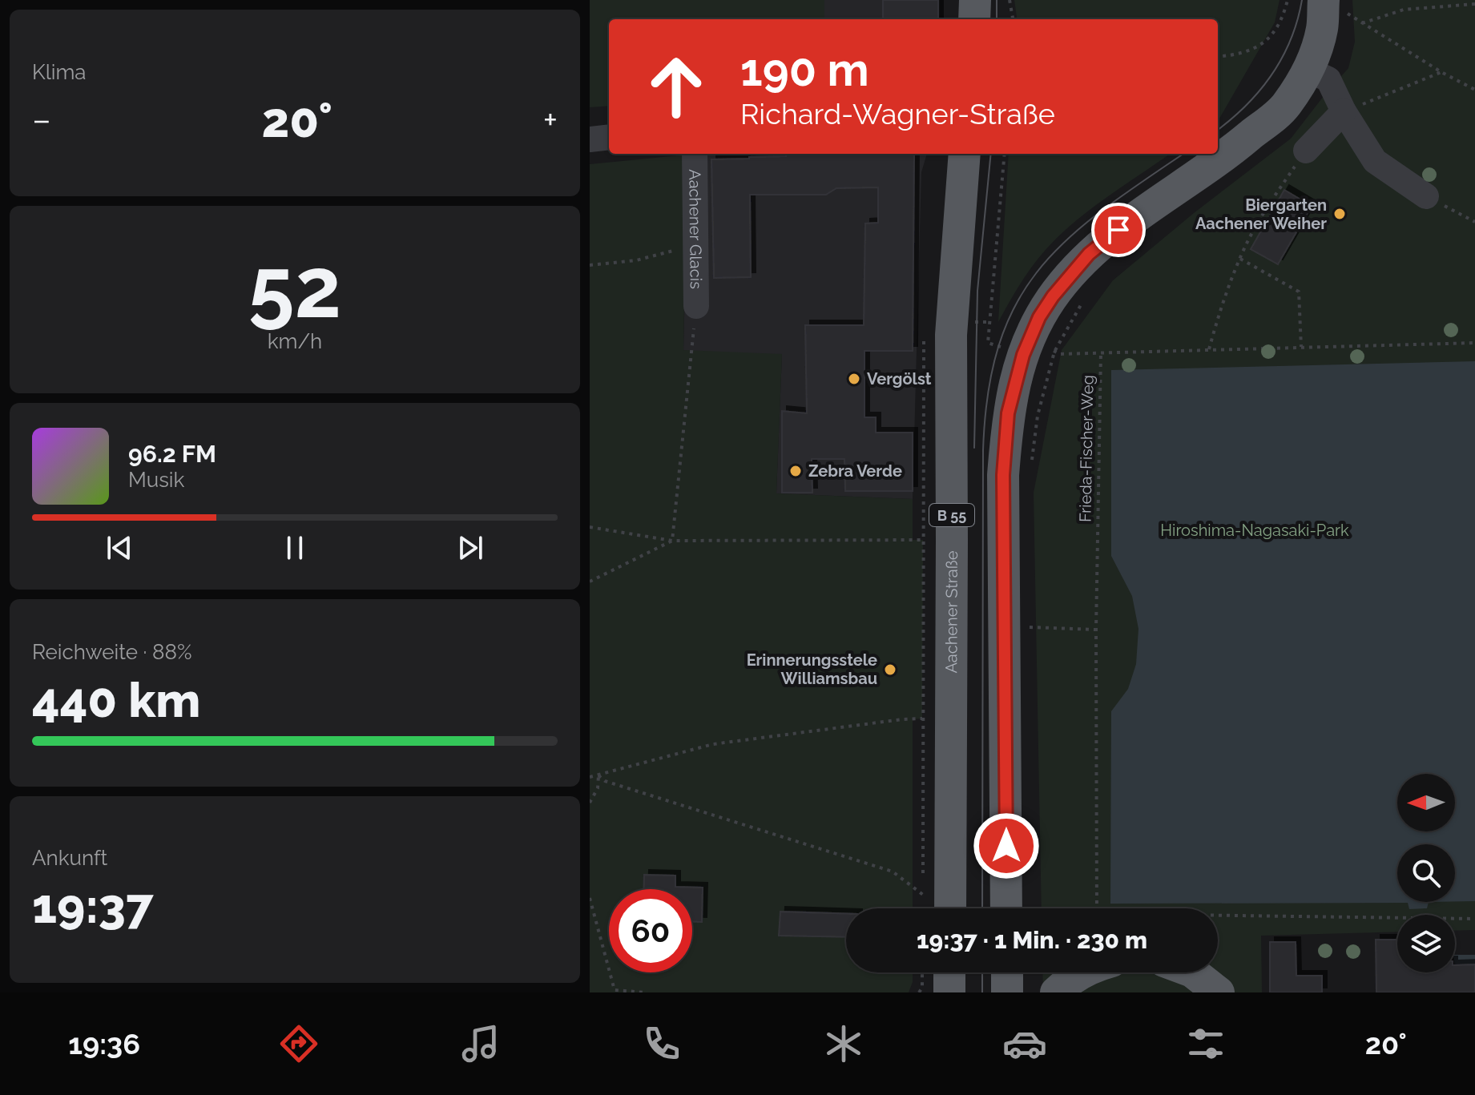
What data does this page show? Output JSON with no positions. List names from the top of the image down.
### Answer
{
  "streets": {
    "main road": ["B 55", "Aachener Straße"],
    "street": ["Aachener Glacis"],
    "path": ["Frieda-Fischer-Weg"]
  },
  "parks": ["Hiroshima-Nagasaki-Park"],
  "places": [
    "Biergarten Aachener Weiher",
    "Vergölst",
    "Zebra Verde",
    "Erinnerungsstele Williamsbau"
  ],
  "north": "left",
  "page": {
    "tile": [
      "Klima",
      ["52", "km/h"],
      ["Reichweite · 88%", "440 km"],
      ["Ankunft", "19:37"]
    ],
    "turn": ["190 m", "Richard-Wagner-Straße"],
    "heat": ["−", "20°", "+"],
    "song": ["96.2 FM", "Musik"],
    "limit": "60",
    "trip": "19:37 · 1 Min. · 230 m",
    "tabs": ["19:36", "20°"]
  }
}
